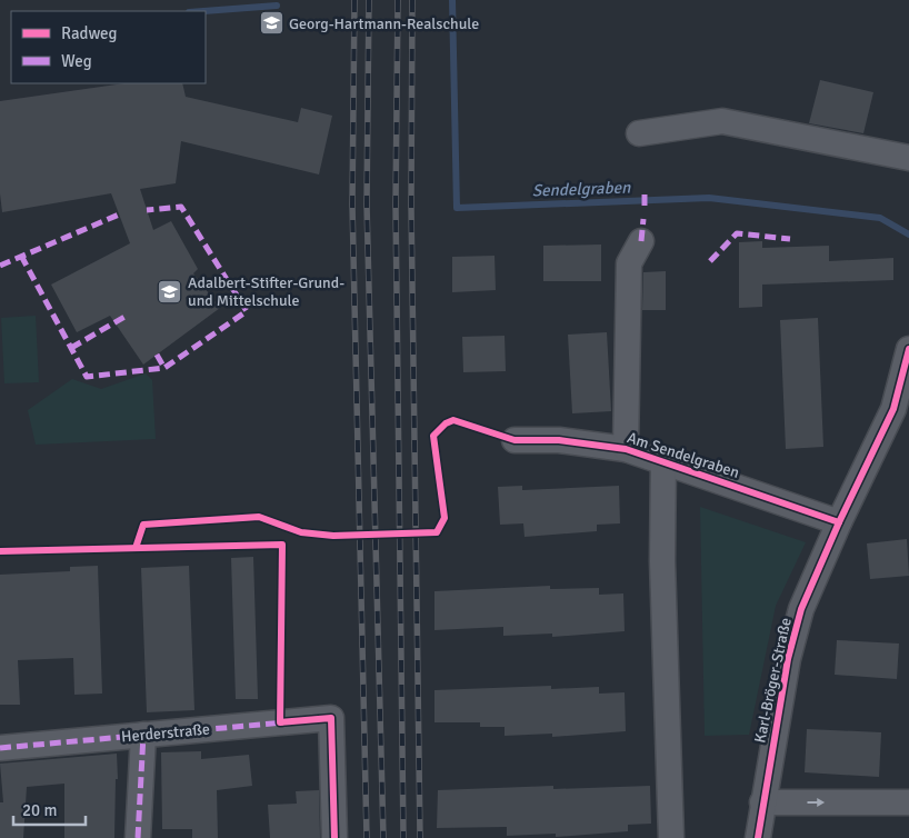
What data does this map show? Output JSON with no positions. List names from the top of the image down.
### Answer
{
  "streets": {
    "street": ["Am Sendelgraben", "Karl-Bröger-Straße", "Herderstraße"]
  },
  "crossings": [
    ["Am Sendelgraben", "Karl-Bröger-Straße"]
  ],
  "water": ["Sendelgraben"],
  "places": {
    "school or university": ["Georg-Hartmann-Realschule", "Adalbert-Stifter-Grund- und Mittelschule"]
  },
  "legend": ["Radweg", "Weg"],
  "scale_bar": "20 m"
}
